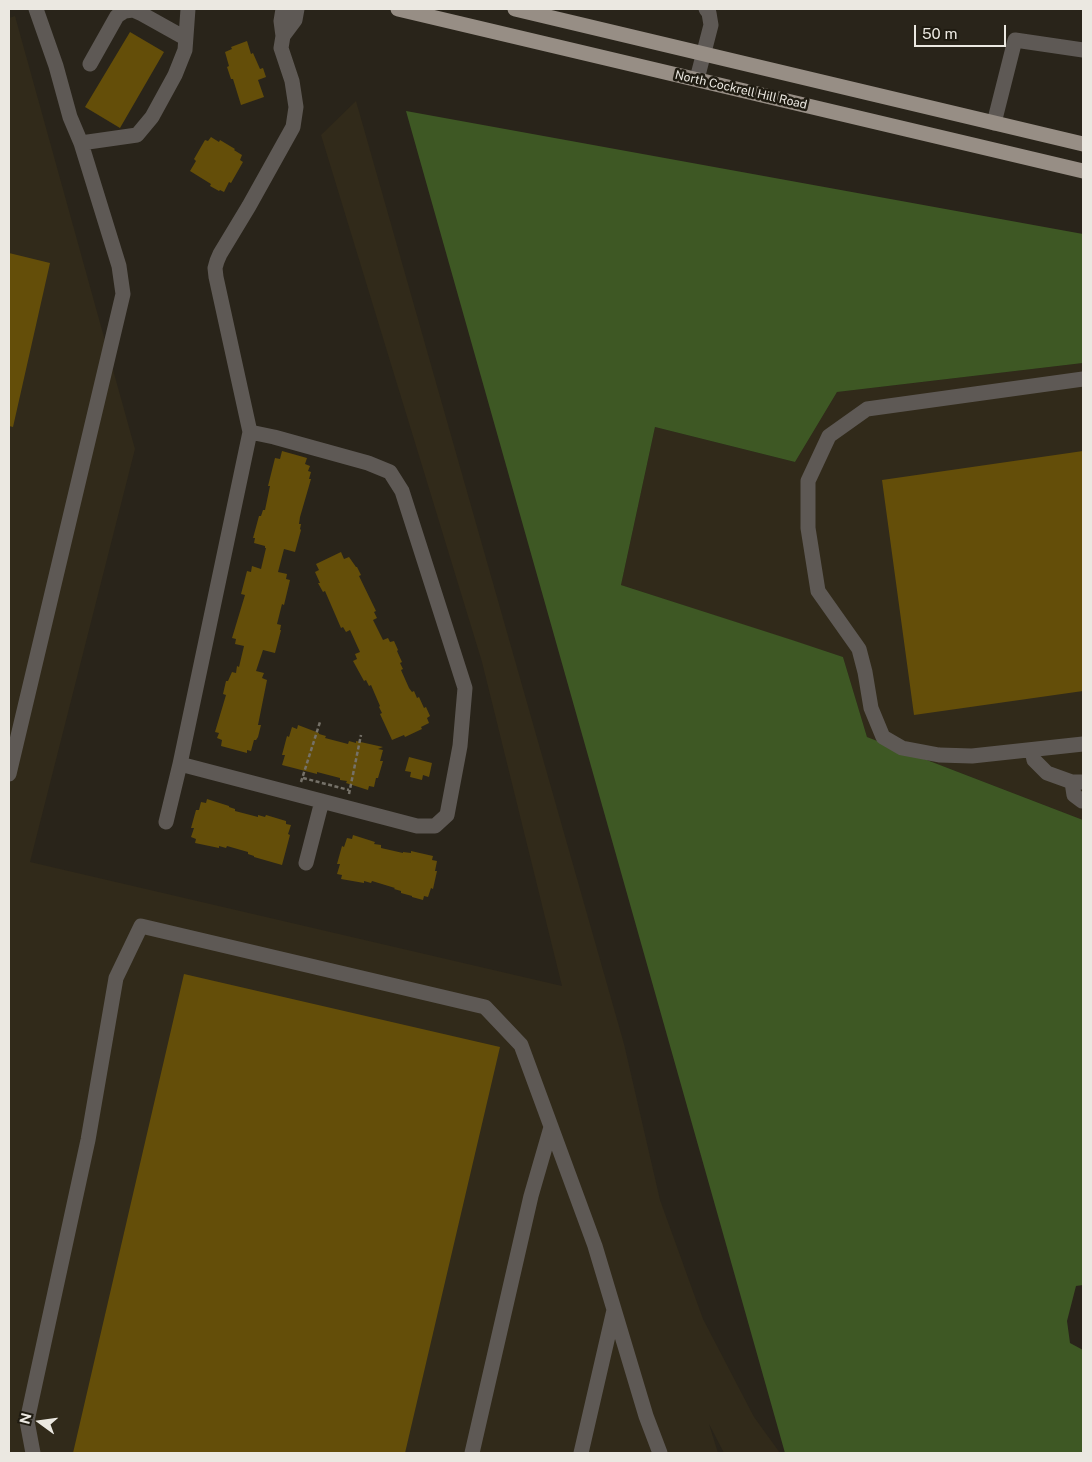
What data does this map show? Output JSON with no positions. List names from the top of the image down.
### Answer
{
  "streets": {
    "main road": ["North Cockrell Hill Road"]
  },
  "scale_bar": "50 m",
  "north": "left"
}
